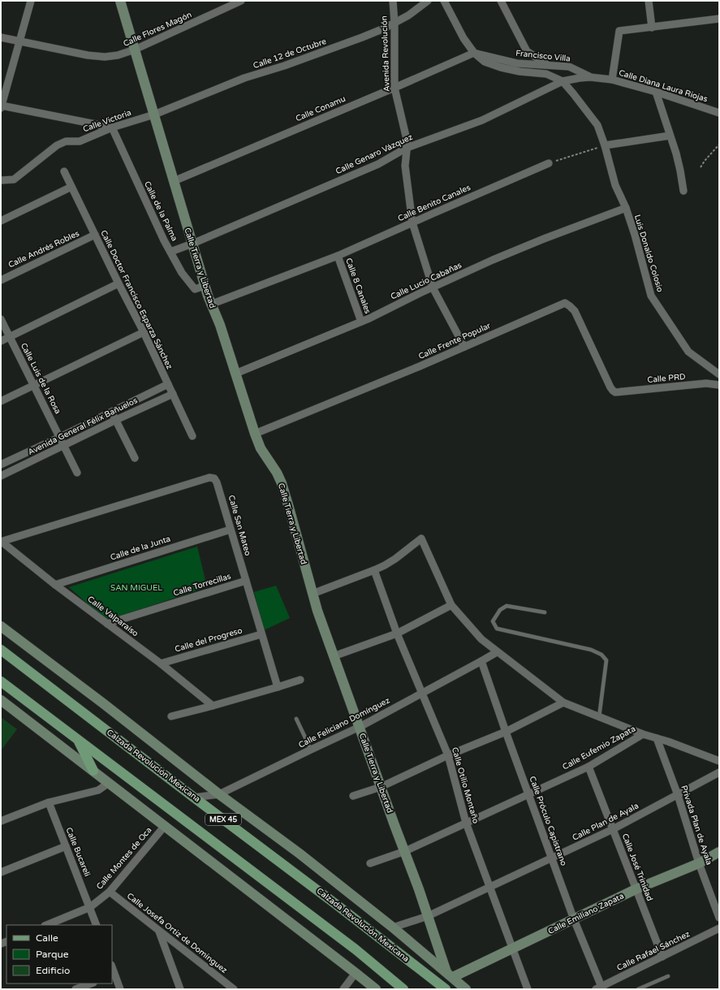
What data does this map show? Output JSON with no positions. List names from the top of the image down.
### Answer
{
  "streets": {
    "main road": ["Calzada Revolución Mexicana", "MEX 45"],
    "street": [
      "Calle Flores Magón",
      "Calle 12 de Octubre",
      "Avenida Revolución",
      "Francisco Villa",
      "Calle Diana Laura Riojas",
      "Calle Conamu",
      "Calle Victoria",
      "Calle Genaro Vázquez",
      "Calle Benito Canales",
      "Calle de la Palma",
      "Calle Andrés Robles",
      "Luis Donaldo Colosio",
      "Calle Tierra y Libertad",
      "Calle Lucio Cabañas",
      "Calle 8 Canales",
      "Calle Doctor Francisco Esparza Sánchez",
      "Calle Frente Popular",
      "Calle Luis de la Rosa",
      "Calle PRD",
      "Avenida General Félix Bañuelos",
      "Calle San Mateo",
      "Calle de la Junta",
      "Calle Torrecillas",
      "Calle Valparaíso",
      "Calle del Progreso",
      "Calle Feliciano Domínguez",
      "Calle Eufemio Zapata",
      "Calle Otilio Montaño",
      "Calle Próculo Capistrano",
      "Calle Plan de Ayala",
      "Privada Plan de Ayala",
      "Calle Bucareli",
      "Calle Montes de Oca",
      "Calle José Trinidad",
      "Calle Emiliano Zapata",
      "Calle Josefa Ortiz de Domínguez",
      "Calle Rafael Sánchez"
    ]
  },
  "crossings": [
    ["Calle Flores Magón", "Calle Tierra y Libertad"],
    ["Calle 12 de Octubre", "Avenida Revolución"],
    ["Calle 12 de Octubre", "Calle Victoria"],
    ["Calle 12 de Octubre", "Calle Tierra y Libertad"],
    ["Avenida Revolución", "Calle Conamu"],
    ["Avenida Revolución", "Calle Genaro Vázquez"],
    ["Avenida Revolución", "Calle Benito Canales"],
    ["Avenida Revolución", "Calle Lucio Cabañas"],
    ["Avenida Revolución", "Calle Frente Popular"],
    ["Francisco Villa", "Calle Diana Laura Riojas"],
    ["Francisco Villa", "Calle Conamu"],
    ["Calle Diana Laura Riojas", "Calle Genaro Vázquez"],
    ["Calle Diana Laura Riojas", "Luis Donaldo Colosio"],
    ["Calle Conamu", "Calle Tierra y Libertad"],
    ["Calle Victoria", "Calle de la Palma"],
    ["Calle Victoria", "Calle Tierra y Libertad"],
    ["Calle Genaro Vázquez", "Calle de la Palma"],
    ["Calle Genaro Vázquez", "Luis Donaldo Colosio"],
    ["Calle Genaro Vázquez", "Calle Tierra y Libertad"],
    ["Calle Benito Canales", "Calle Tierra y Libertad"],
    ["Calle Benito Canales", "Calle 8 Canales"],
    ["Calle de la Palma", "Calle Tierra y Libertad"],
    ["Calle Andrés Robles", "Calle Doctor Francisco Esparza Sánchez"],
    ["Luis Donaldo Colosio", "Calle Lucio Cabañas"],
    ["Calle Tierra y Libertad", "Calle Lucio Cabañas"],
    ["Calle Tierra y Libertad", "Calle Frente Popular"],
    ["Calle Tierra y Libertad", "Calle Feliciano Domínguez"],
    ["Calle Tierra y Libertad", "Calle Eufemio Zapata"],
    ["Calle Tierra y Libertad", "Calle Plan de Ayala"],
    ["Calle Tierra y Libertad", "Calle Emiliano Zapata"],
    ["Calle Lucio Cabañas", "Calle 8 Canales"],
    ["Calle Doctor Francisco Esparza Sánchez", "Avenida General Félix Bañuelos"],
    ["Calle Frente Popular", "Calle PRD"],
    ["Calle Luis de la Rosa", "Avenida General Félix Bañuelos"],
    ["Calle San Mateo", "Calle de la Junta"],
    ["Calle San Mateo", "Calle Torrecillas"],
    ["Calle San Mateo", "Calle Valparaíso"],
    ["Calle San Mateo", "Calle del Progreso"],
    ["Calle de la Junta", "Calle Valparaíso"],
    ["Calle Torrecillas", "Calle Valparaíso"],
    ["Calle Valparaíso", "Calle del Progreso"],
    ["Calle Feliciano Domínguez", "Calzada Revolución Mexicana"],
    ["Calle Feliciano Domínguez", "Calle Otilio Montaño"],
    ["Calle Feliciano Domínguez", "Calle Próculo Capistrano"],
    ["Calle Eufemio Zapata", "Calle Otilio Montaño"],
    ["Calle Eufemio Zapata", "Calle Próculo Capistrano"],
    ["Calle Eufemio Zapata", "Calle José Trinidad"],
    ["Calle Otilio Montaño", "Calle Plan de Ayala"],
    ["Calle Otilio Montaño", "Calle Emiliano Zapata"],
    ["Calle Próculo Capistrano", "Calle Plan de Ayala"],
    ["Calle Próculo Capistrano", "Calle Emiliano Zapata"],
    ["Calle Próculo Capistrano", "Calle Rafael Sánchez"],
    ["Calle Plan de Ayala", "Privada Plan de Ayala"],
    ["Calle Plan de Ayala", "Calle José Trinidad"],
    ["Privada Plan de Ayala", "Calle Emiliano Zapata"],
    ["Calle Bucareli", "Calle Montes de Oca"],
    ["Calle Montes de Oca", "Calle Josefa Ortiz de Domínguez"],
    ["Calle José Trinidad", "Calle Emiliano Zapata"],
    ["Calle José Trinidad", "Calle Rafael Sánchez"]
  ],
  "parks": ["SAN MIGUEL"],
  "legend": ["Calle", "Parque", "Edificio"]
}
